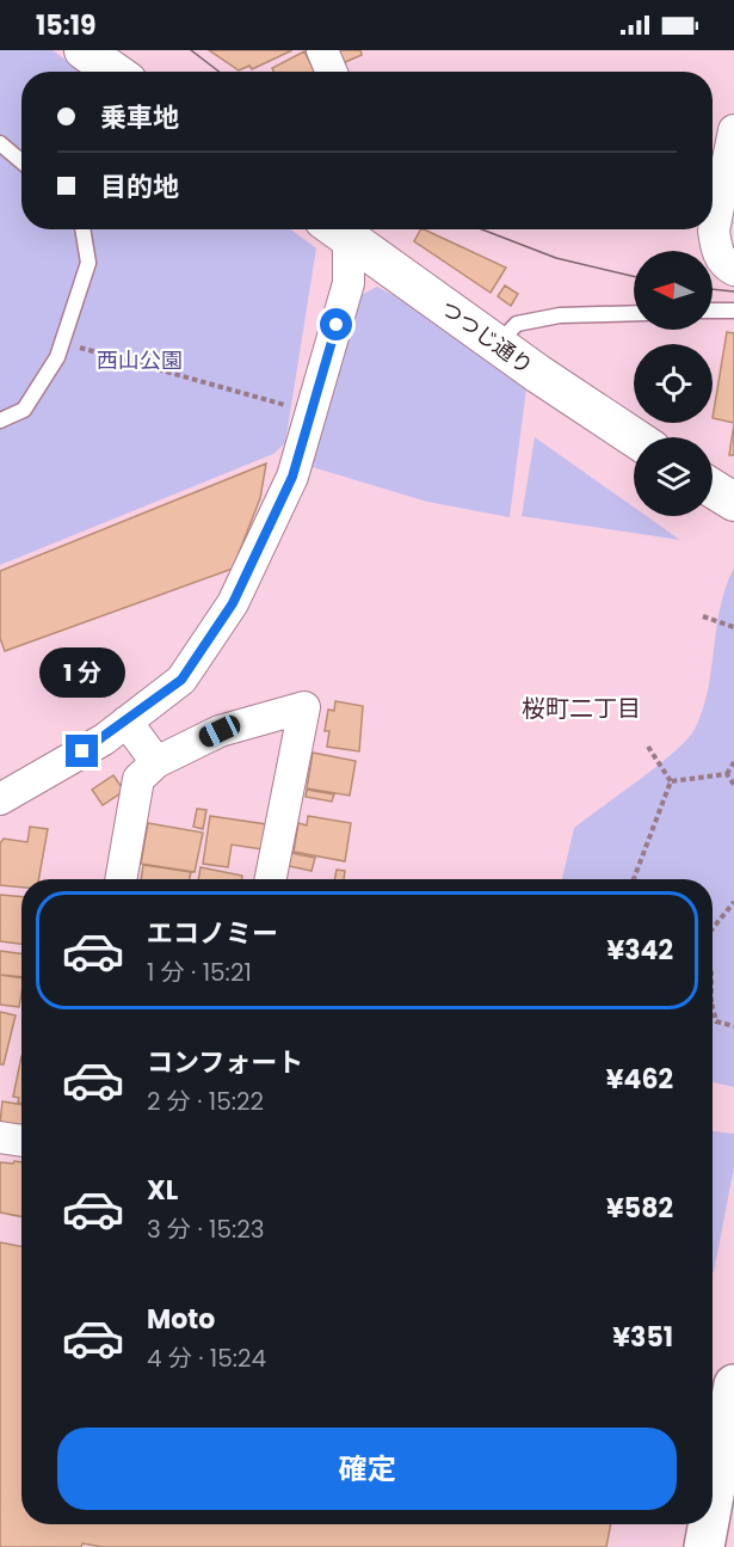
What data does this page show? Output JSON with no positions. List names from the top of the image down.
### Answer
{
  "streets": {
    "street": ["つつじ通り"]
  },
  "districts": ["桜町二丁目"],
  "parks": ["西山公園"],
  "north": "left",
  "page": {
    "status": "15:19",
    "banner": ["乗車地", "目的地"],
    "bubble": "1 分",
    "list": [
      {
        "name": "エコノミー",
        "note": "1 分 · 15:21",
        "value": "¥342"
      },
      {
        "name": "コンフォート",
        "note": "2 分 · 15:22",
        "value": "¥462"
      },
      {
        "name": "XL",
        "note": "3 分 · 15:23",
        "value": "¥582"
      },
      {
        "name": "Moto",
        "note": "4 分 · 15:24",
        "value": "¥351"
      }
    ],
    "buttons": "確定"
  }
}
